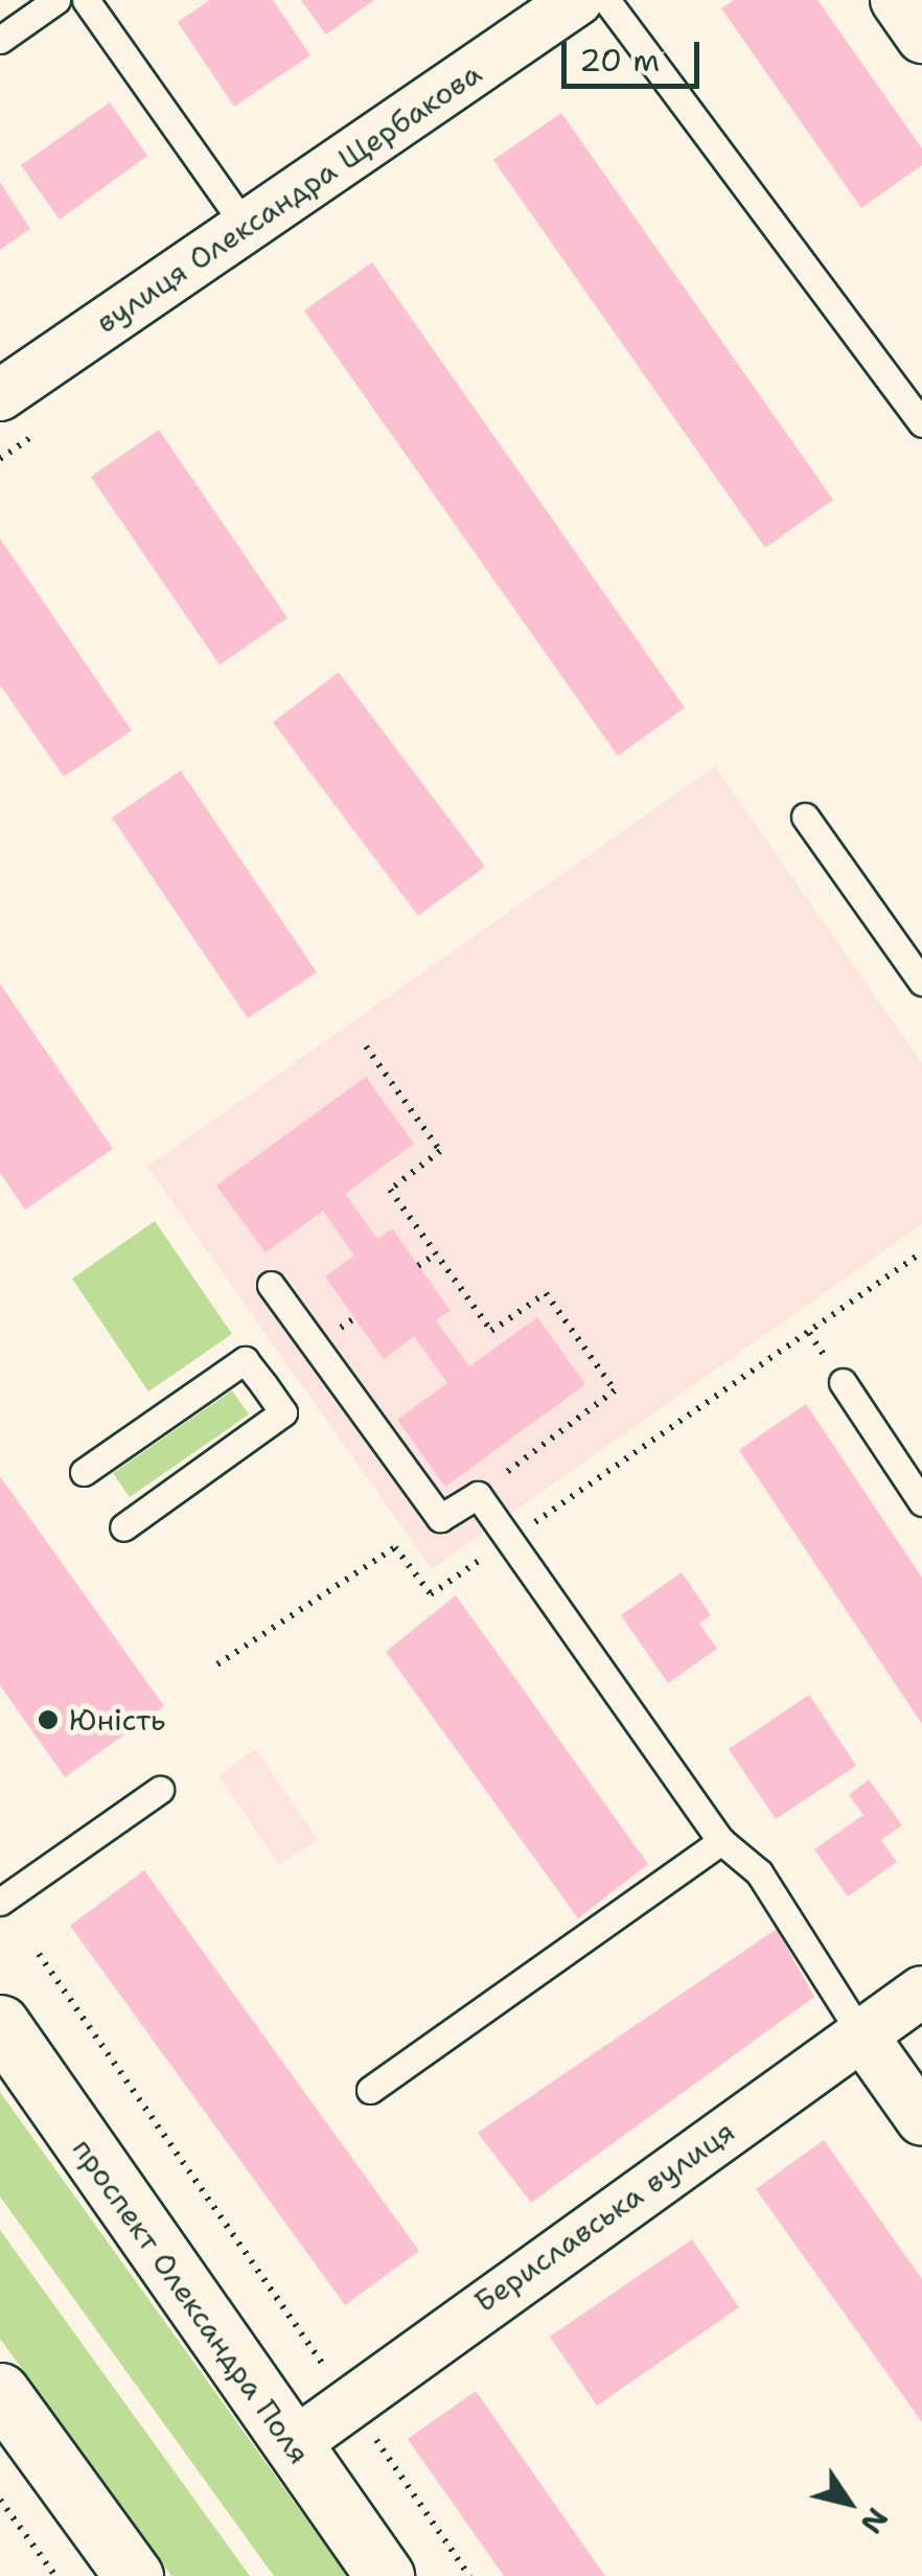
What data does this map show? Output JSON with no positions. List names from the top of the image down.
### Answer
{
  "streets": {
    "main road": ["проспект Олександра Поля"],
    "street": ["вулиця Олександра Щербакова", "Бериславська вулиця"]
  },
  "crossings": [
    ["Бериславська вулиця", "проспект Олександра Поля"]
  ],
  "places": ["Юність"],
  "scale_bar": "20 m",
  "north": "bottom right"
}
